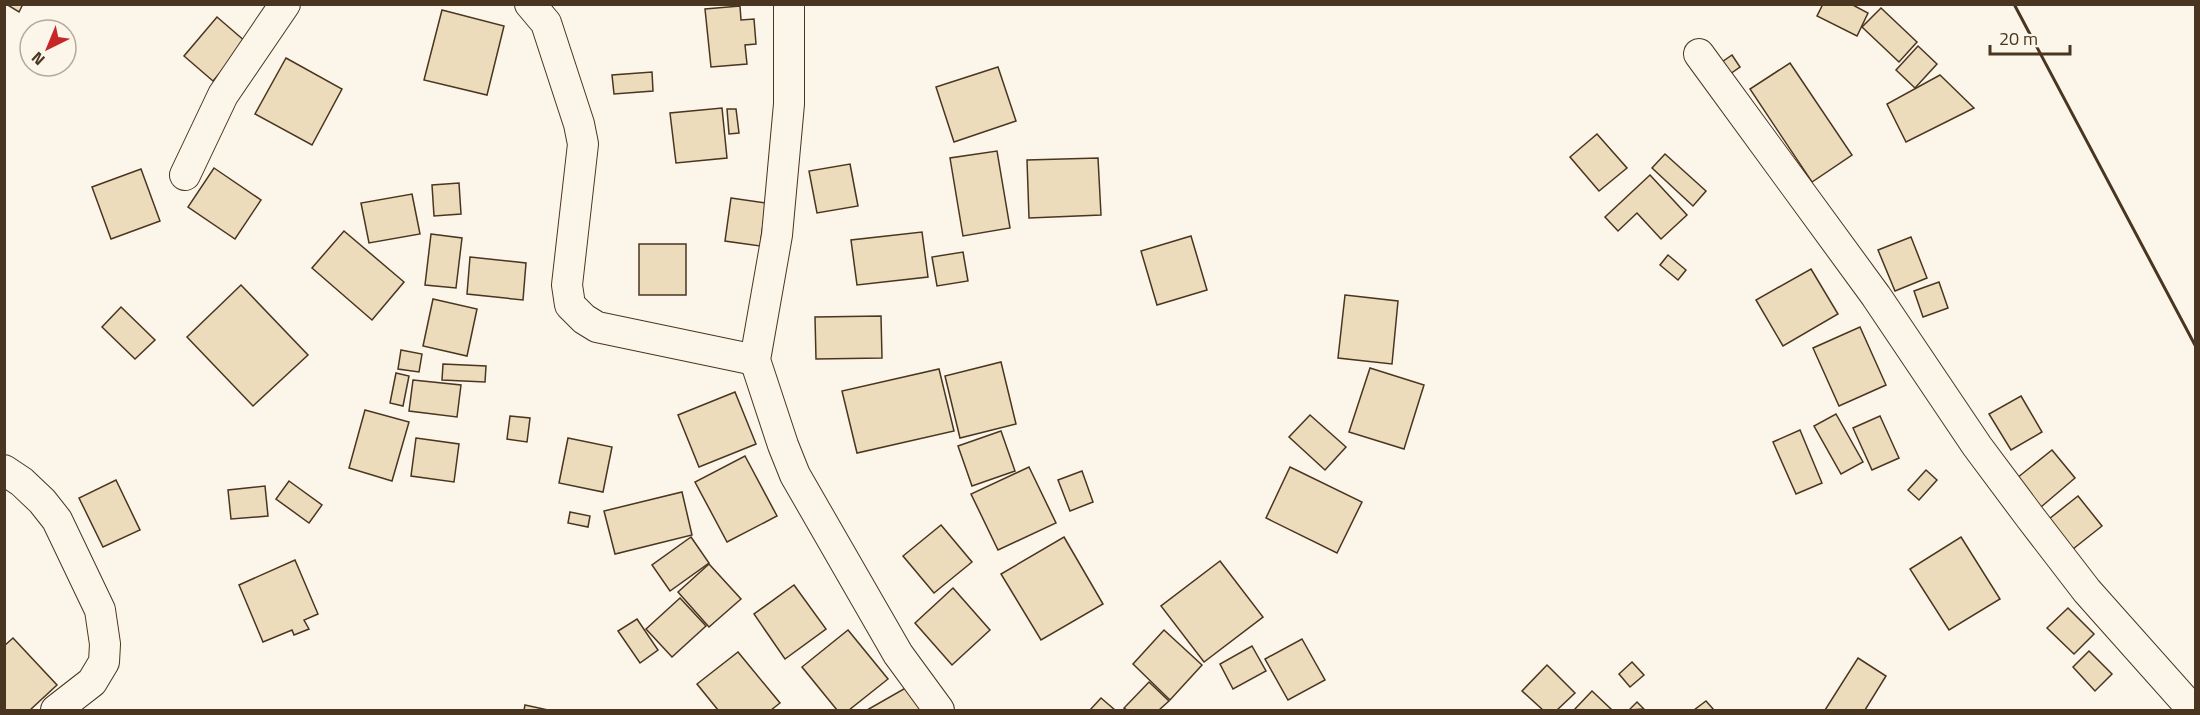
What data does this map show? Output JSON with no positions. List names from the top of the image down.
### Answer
{
  "scale_bar": "20 m",
  "north": "bottom left"
}
